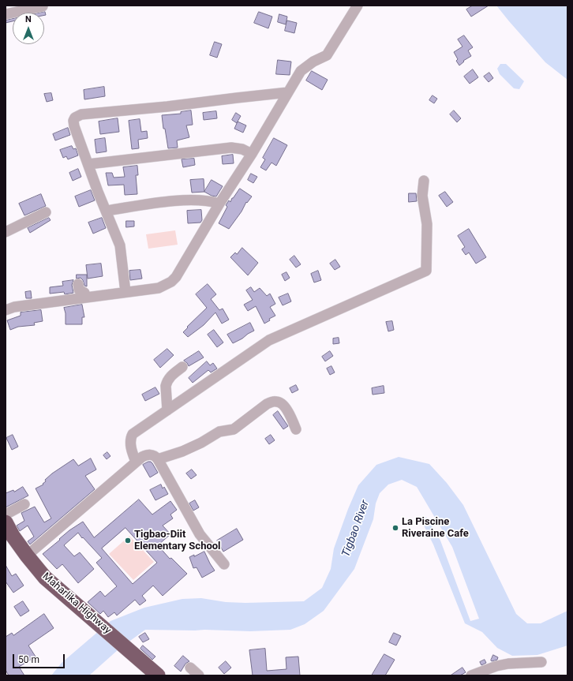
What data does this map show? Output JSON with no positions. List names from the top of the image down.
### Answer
{
  "streets": {
    "highway": ["Maharlika Highway"]
  },
  "water": ["Tigbao River"],
  "places": ["La Piscine Riveraine Cafe", "Tigbao-Diit Elementary School"],
  "scale_bar": "50 m",
  "north": "top"
}
